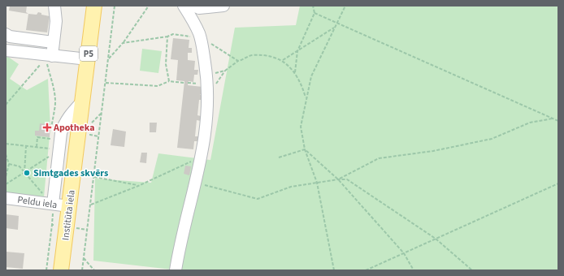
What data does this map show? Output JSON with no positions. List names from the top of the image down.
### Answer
{
  "streets": {
    "main road": ["P5", "Institūta iela"],
    "street": ["Peldu iela"]
  },
  "crossings": [
    ["Peldu iela", "Institūta iela"]
  ],
  "places": {
    "health": ["Apotheka"],
    "other": ["Simtgades skvērs"]
  }
}
